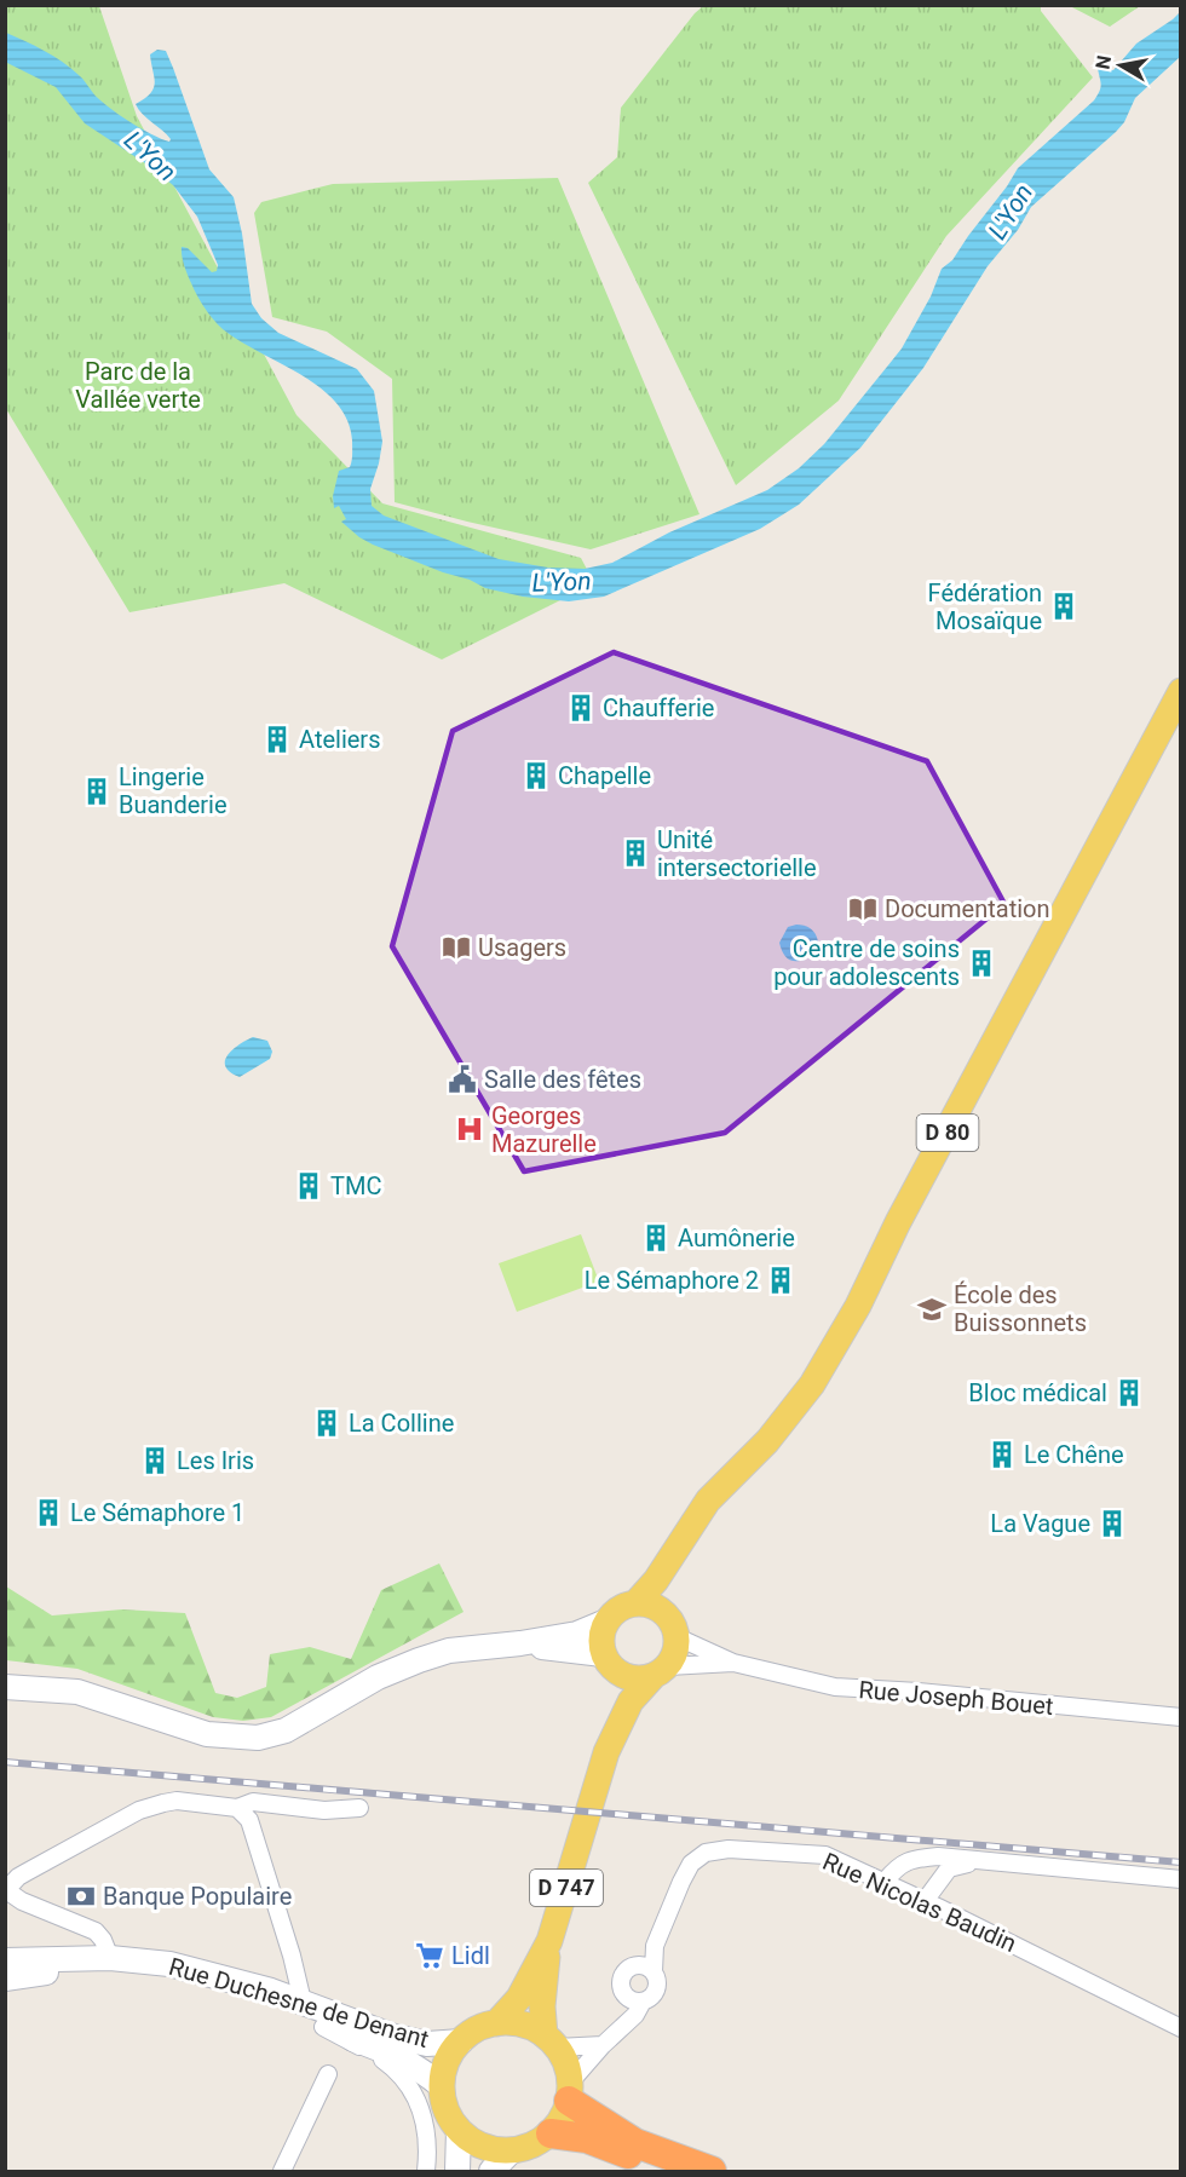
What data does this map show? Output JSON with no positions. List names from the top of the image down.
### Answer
{
  "streets": {
    "main road": ["D 80", "D 747", "Rue Duchesne de Denant"],
    "street": ["Rue Joseph Bouet", "Rue Nicolas Baudin"]
  },
  "crossings": [
    ["D 80", "Rue Joseph Bouet"],
    ["D 80", "D 747"],
    ["Rue Joseph Bouet", "D 747"],
    ["D 747", "Rue Duchesne de Denant"]
  ],
  "water": ["L'Yon"],
  "parks": ["Parc de la Vallée verte"],
  "places": {
    "building": [
      "Fédération Mosaïque",
      "Chaufferie",
      "Ateliers",
      "Chapelle",
      "Lingerie Buanderie",
      "Unité intersectorielle",
      "Centre de soins pour adolescents",
      "TMC",
      "Aumônerie",
      "Le Sémaphore 2",
      "Bloc médical",
      "La Colline",
      "Le Chêne",
      "Les Iris",
      "Le Sémaphore 1",
      "La Vague"
    ],
    "library": ["Documentation", "Usagers"],
    "public building": ["Salle des fêtes"],
    "hospital": ["Georges Mazurelle"],
    "school or university": ["École des Buissonnets"],
    "bank": ["Banque Populaire"],
    "supermarket": ["Lidl"]
  },
  "north": "left"
}
